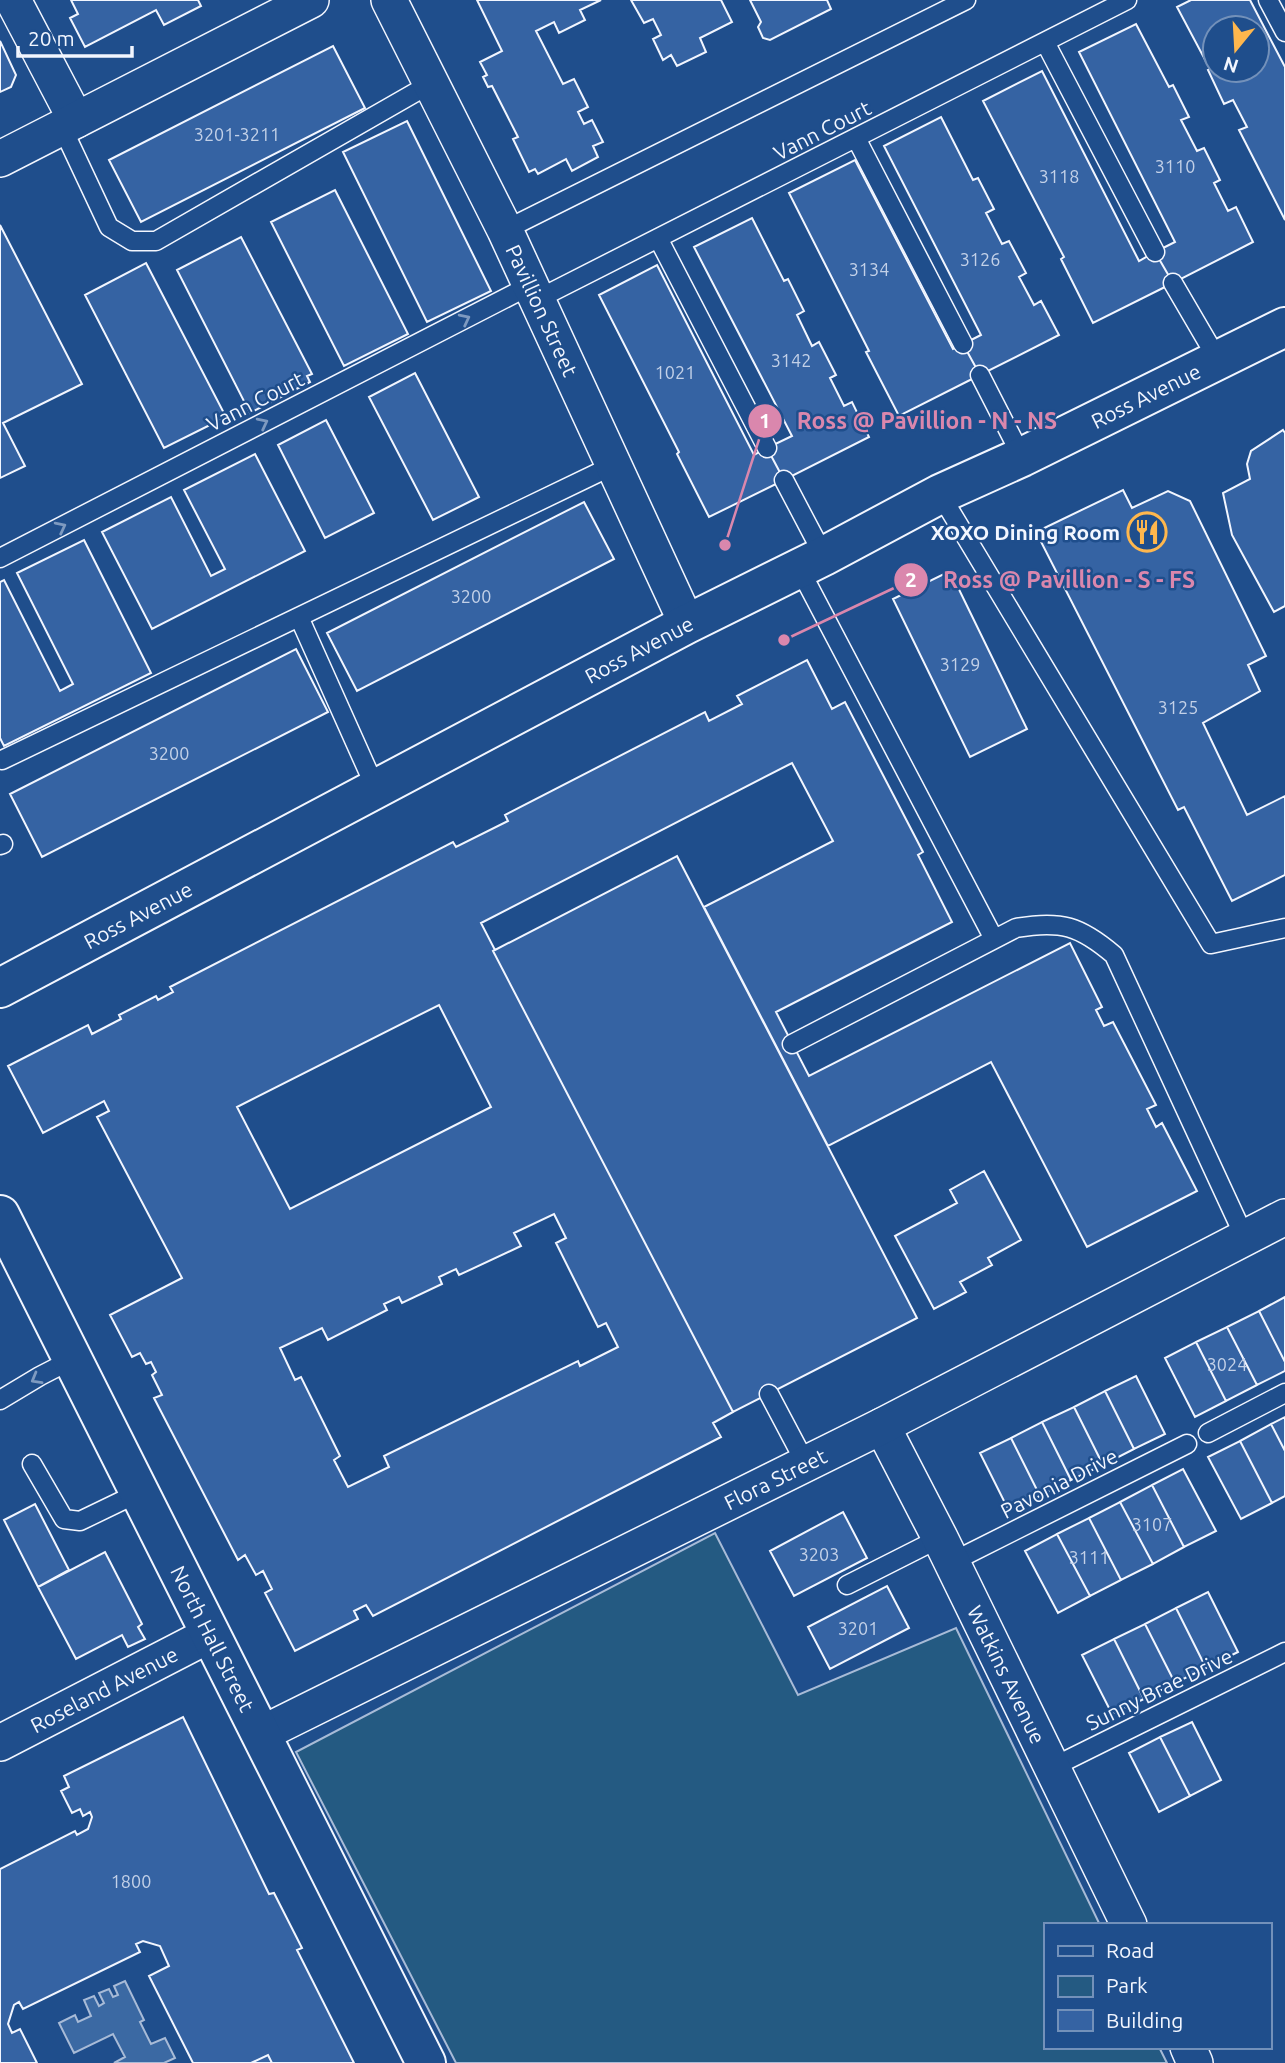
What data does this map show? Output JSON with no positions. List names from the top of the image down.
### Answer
{
  "streets": {
    "main road": ["Ross Avenue", "North Hall Street"],
    "street": [
      "Pavillion Street",
      "Flora Street",
      "Watkins Avenue",
      "Roseland Avenue"
    ],
    "lane": ["Vann Court", "Pavonia Drive", "Sunny Brae Drive"]
  },
  "crossings": [
    ["Vann Court", "Pavillion Street"],
    ["Pavillion Street", "Ross Avenue"],
    ["Flora Street", "North Hall Street"],
    ["Flora Street", "Watkins Avenue"],
    ["Pavonia Drive", "Watkins Avenue"],
    ["North Hall Street", "Roseland Avenue"],
    ["Watkins Avenue", "Sunny Brae Drive"]
  ],
  "one_way": ["Vann Court"],
  "places": {
    "restaurant": ["XOXO Dining Room"],
    "other": ["Ross @ Pavillion - N - NS", "Ross @ Pavillion - S - FS"]
  },
  "house_numbers": [
    "3201-3211",
    "3110",
    "3118",
    "3126",
    "3134",
    "3142",
    "1021",
    "3200",
    "3129",
    "3125",
    "3200",
    "3024",
    "3107",
    "3203",
    "3111",
    "3201",
    "1800"
  ],
  "legend": ["Road", "Park", "Building"],
  "scale_bar": "20 m",
  "north": "bottom"
}
